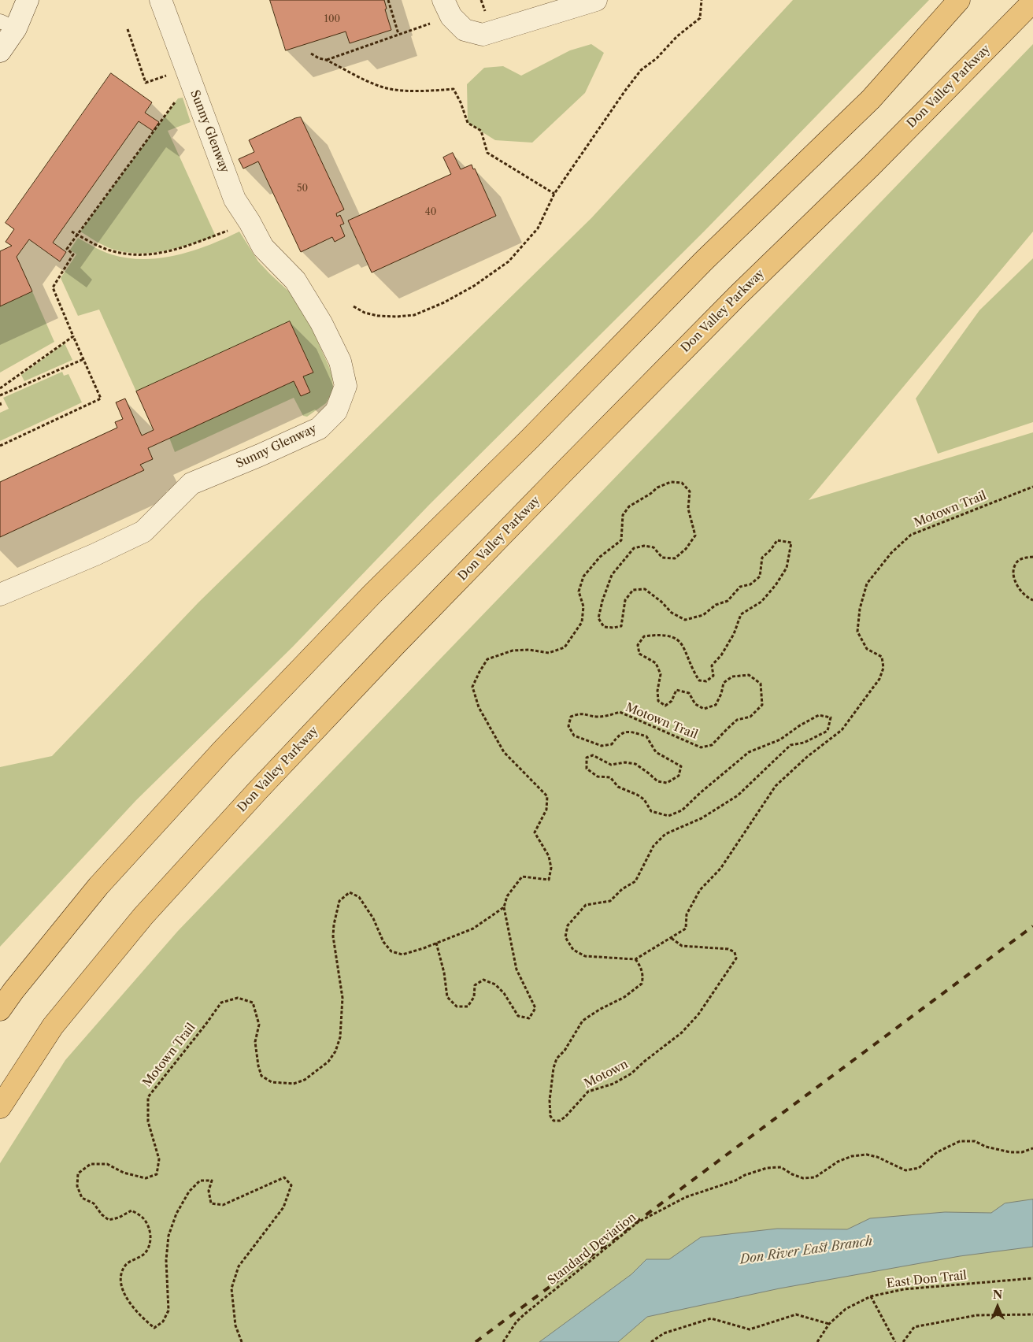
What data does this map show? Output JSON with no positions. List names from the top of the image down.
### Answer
{
  "streets": {
    "highway": ["Don Valley Parkway"],
    "street": ["Sunny Glenway"],
    "path": [
      "Motown Trail",
      "Motown",
      "Standard Deviation",
      "East Don Trail"
    ]
  },
  "crossings": [
    ["Motown Trail", "Motown"]
  ],
  "water": ["Don River East Branch"],
  "house_numbers": ["100", "50", "40"],
  "north": "top"
}
